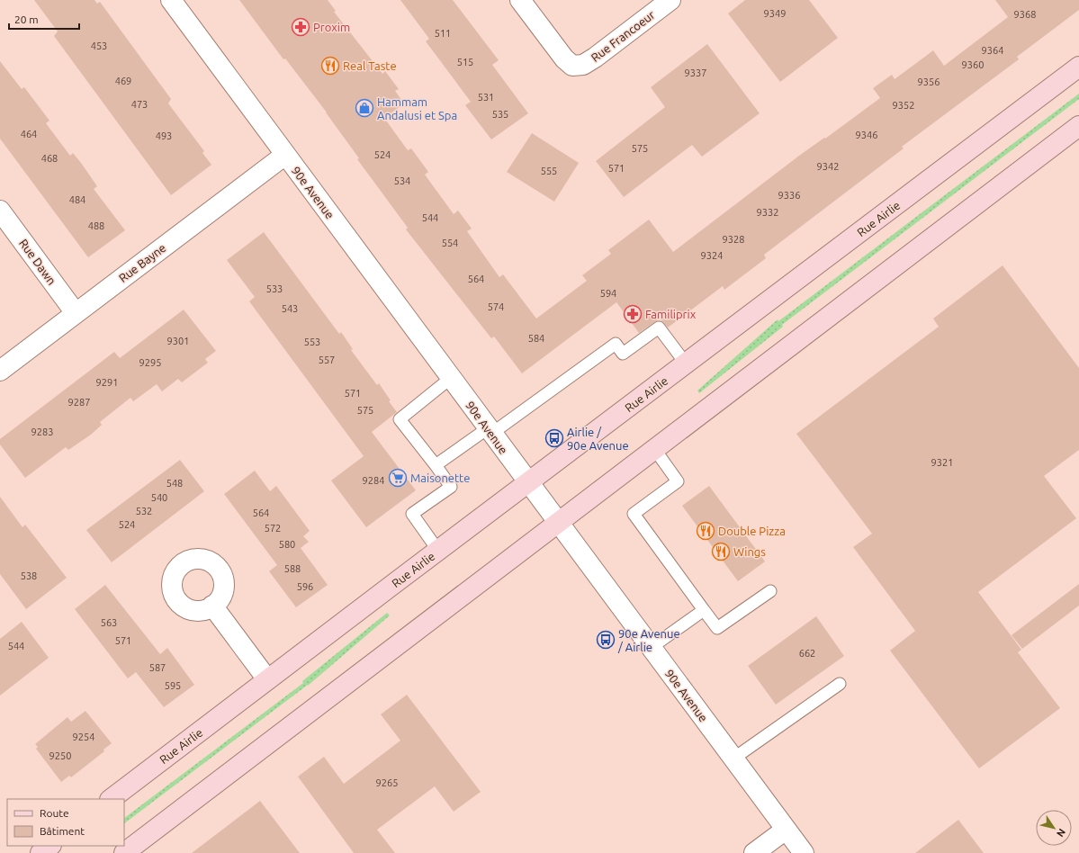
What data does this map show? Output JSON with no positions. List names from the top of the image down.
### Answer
{
  "streets": {
    "main road": ["Rue Airlie"],
    "street": [
      "Rue Francoeur",
      "90e Avenue",
      "Rue Dawn",
      "Rue Bayne"
    ]
  },
  "crossings": [
    ["90e Avenue", "Rue Airlie"],
    ["90e Avenue", "Rue Bayne"],
    ["Rue Dawn", "Rue Bayne"]
  ],
  "places": {
    "pharmacy": ["Proxim", "Familiprix"],
    "restaurant": ["Real Taste", "Double Pizza", "Wings"],
    "shop": ["Hammam Andalusi et Spa"],
    "bus stop": ["Airlie / 90e Avenue", "90e Avenue / Airlie"],
    "supermarket": ["Maisonette"]
  },
  "house_numbers": [
    "9349",
    "9368",
    "511",
    "453",
    "9364",
    "515",
    "9360",
    "9337",
    "469",
    "9356",
    "531",
    "473",
    "9352",
    "535",
    "464",
    "9346",
    "493",
    "575",
    "524",
    "468",
    "9342",
    "571",
    "555",
    "534",
    "9336",
    "484",
    "9332",
    "544",
    "488",
    "9328",
    "554",
    "9324",
    "564",
    "533",
    "594",
    "574",
    "543",
    "584",
    "9301",
    "553",
    "557",
    "9295",
    "9291",
    "571",
    "9287",
    "575",
    "9283",
    "9321",
    "9284",
    "548",
    "540",
    "532",
    "564",
    "524",
    "572",
    "580",
    "588",
    "538",
    "596",
    "563",
    "571",
    "544",
    "662",
    "587",
    "595",
    "9254",
    "9250",
    "9265"
  ],
  "legend": ["Route", "Bâtiment"],
  "scale_bar": "20 m",
  "north": "bottom right"
}
